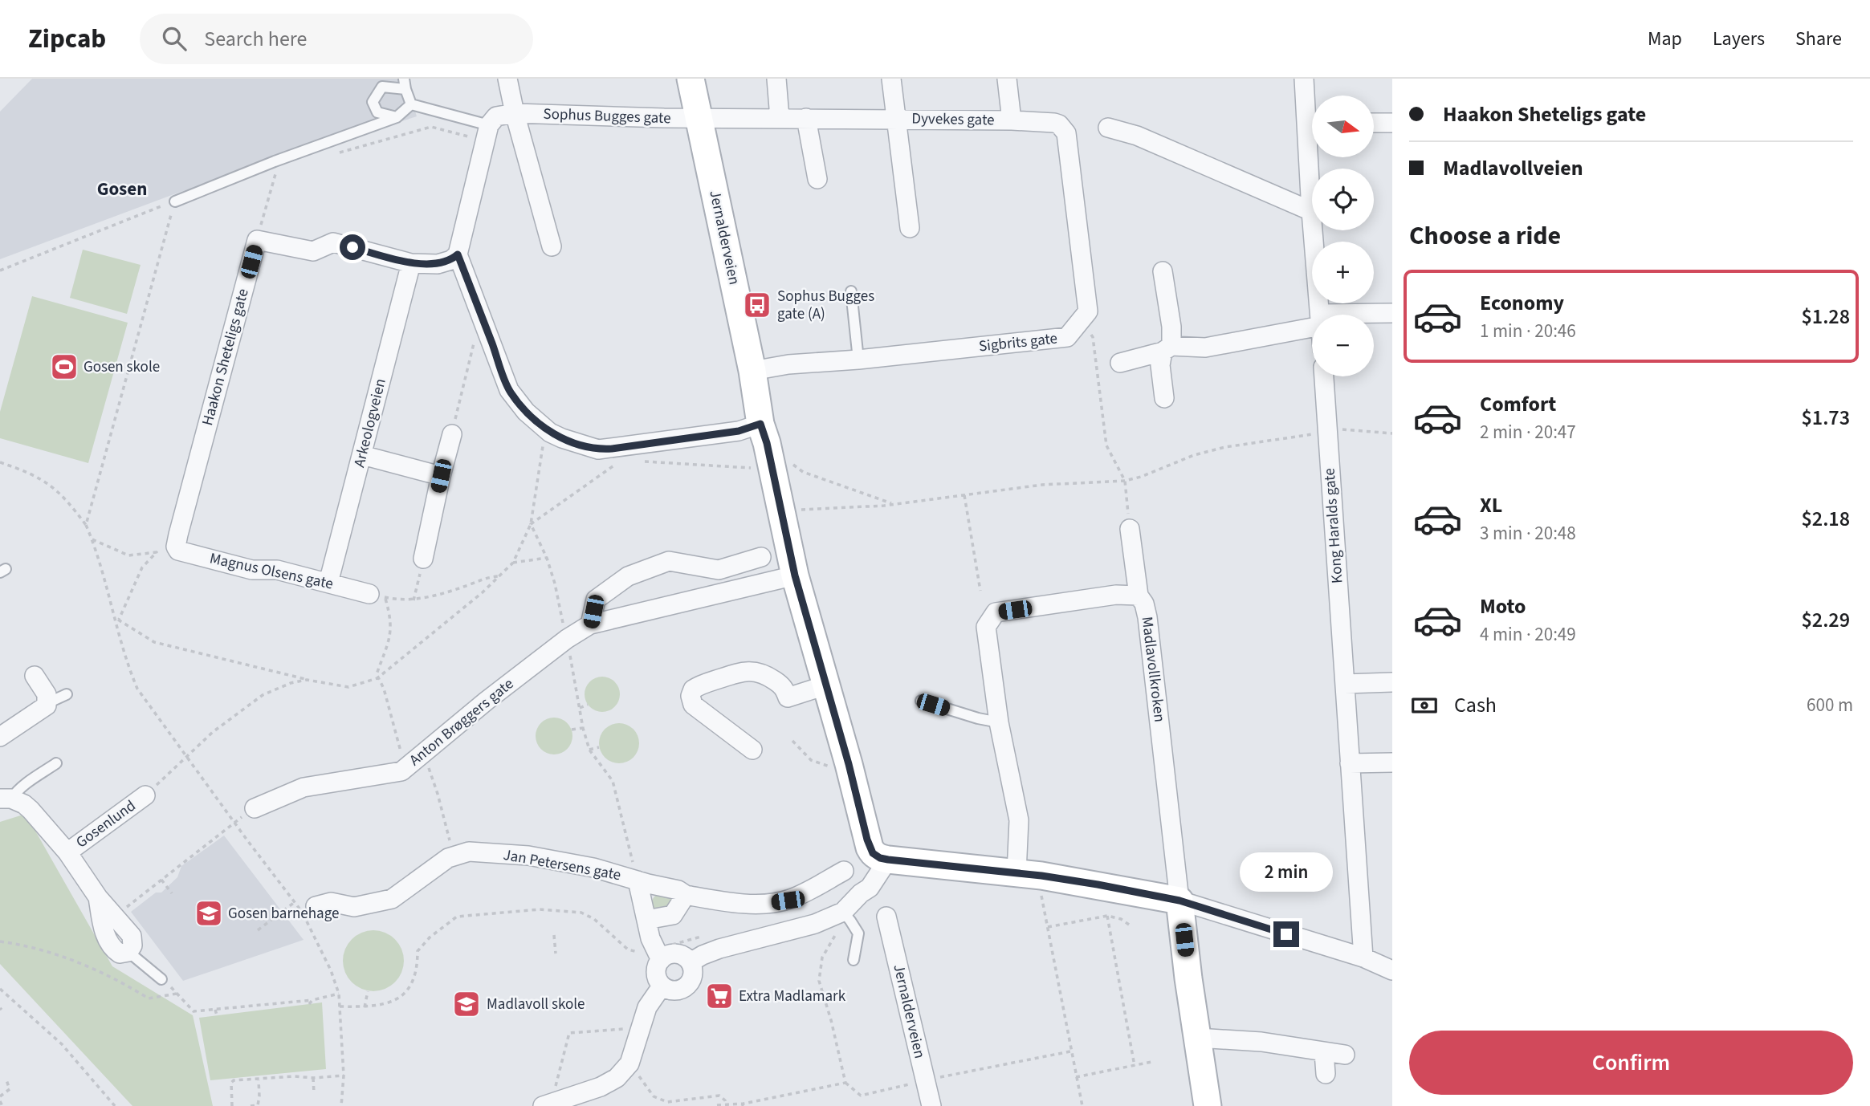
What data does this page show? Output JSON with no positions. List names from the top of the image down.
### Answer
{
  "streets": {
    "street": [
      "Sophus Bugges gate",
      "Dyvekes gate",
      "Jernalderveien",
      "Sigbrits gate",
      "Haakon Sheteligs gate",
      "Arkeologveien",
      "Kong Haralds gate",
      "Magnus Olsens gate",
      "Madlavollkroken",
      "Anton Brøggers gate",
      "Gosenlund",
      "Jan Petersens gate"
    ]
  },
  "crossings": [
    ["Sophus Bugges gate", "Dyvekes gate"],
    ["Sophus Bugges gate", "Jernalderveien"],
    ["Dyvekes gate", "Jernalderveien"],
    ["Dyvekes gate", "Sigbrits gate"],
    ["Jernalderveien", "Sigbrits gate"],
    ["Jernalderveien", "Anton Brøggers gate"],
    ["Haakon Sheteligs gate", "Magnus Olsens gate"],
    ["Arkeologveien", "Magnus Olsens gate"]
  ],
  "districts": ["Gosen"],
  "places": {
    "bus stop": ["Sophus Bugges gate (A)"],
    "sports": ["Gosen skole"],
    "school or university": ["Gosen barnehage", "Madlavoll skole"],
    "supermarket": ["Extra Madlamark"]
  },
  "north": "right",
  "page": {
    "header": "Zipcab",
    "search": "Search here",
    "nav": ["Map", "Layers", "Share"],
    "banner": ["Haakon Sheteligs gate", "Madlavollveien"],
    "map_buttons": ["+", "−"],
    "heading": "Choose a ride",
    "list": [
      {
        "name": "Economy",
        "note": "1 min · 20:46",
        "value": "$1.28"
      },
      {
        "name": "Comfort",
        "note": "2 min · 20:47",
        "value": "$1.73"
      },
      {
        "name": "XL",
        "note": "3 min · 20:48",
        "value": "$2.18"
      },
      {
        "name": "Moto",
        "note": "4 min · 20:49",
        "value": "$2.29"
      }
    ],
    "pay": ["Cash", "600 m"],
    "bubble": "2 min",
    "buttons": "Confirm"
  }
}
